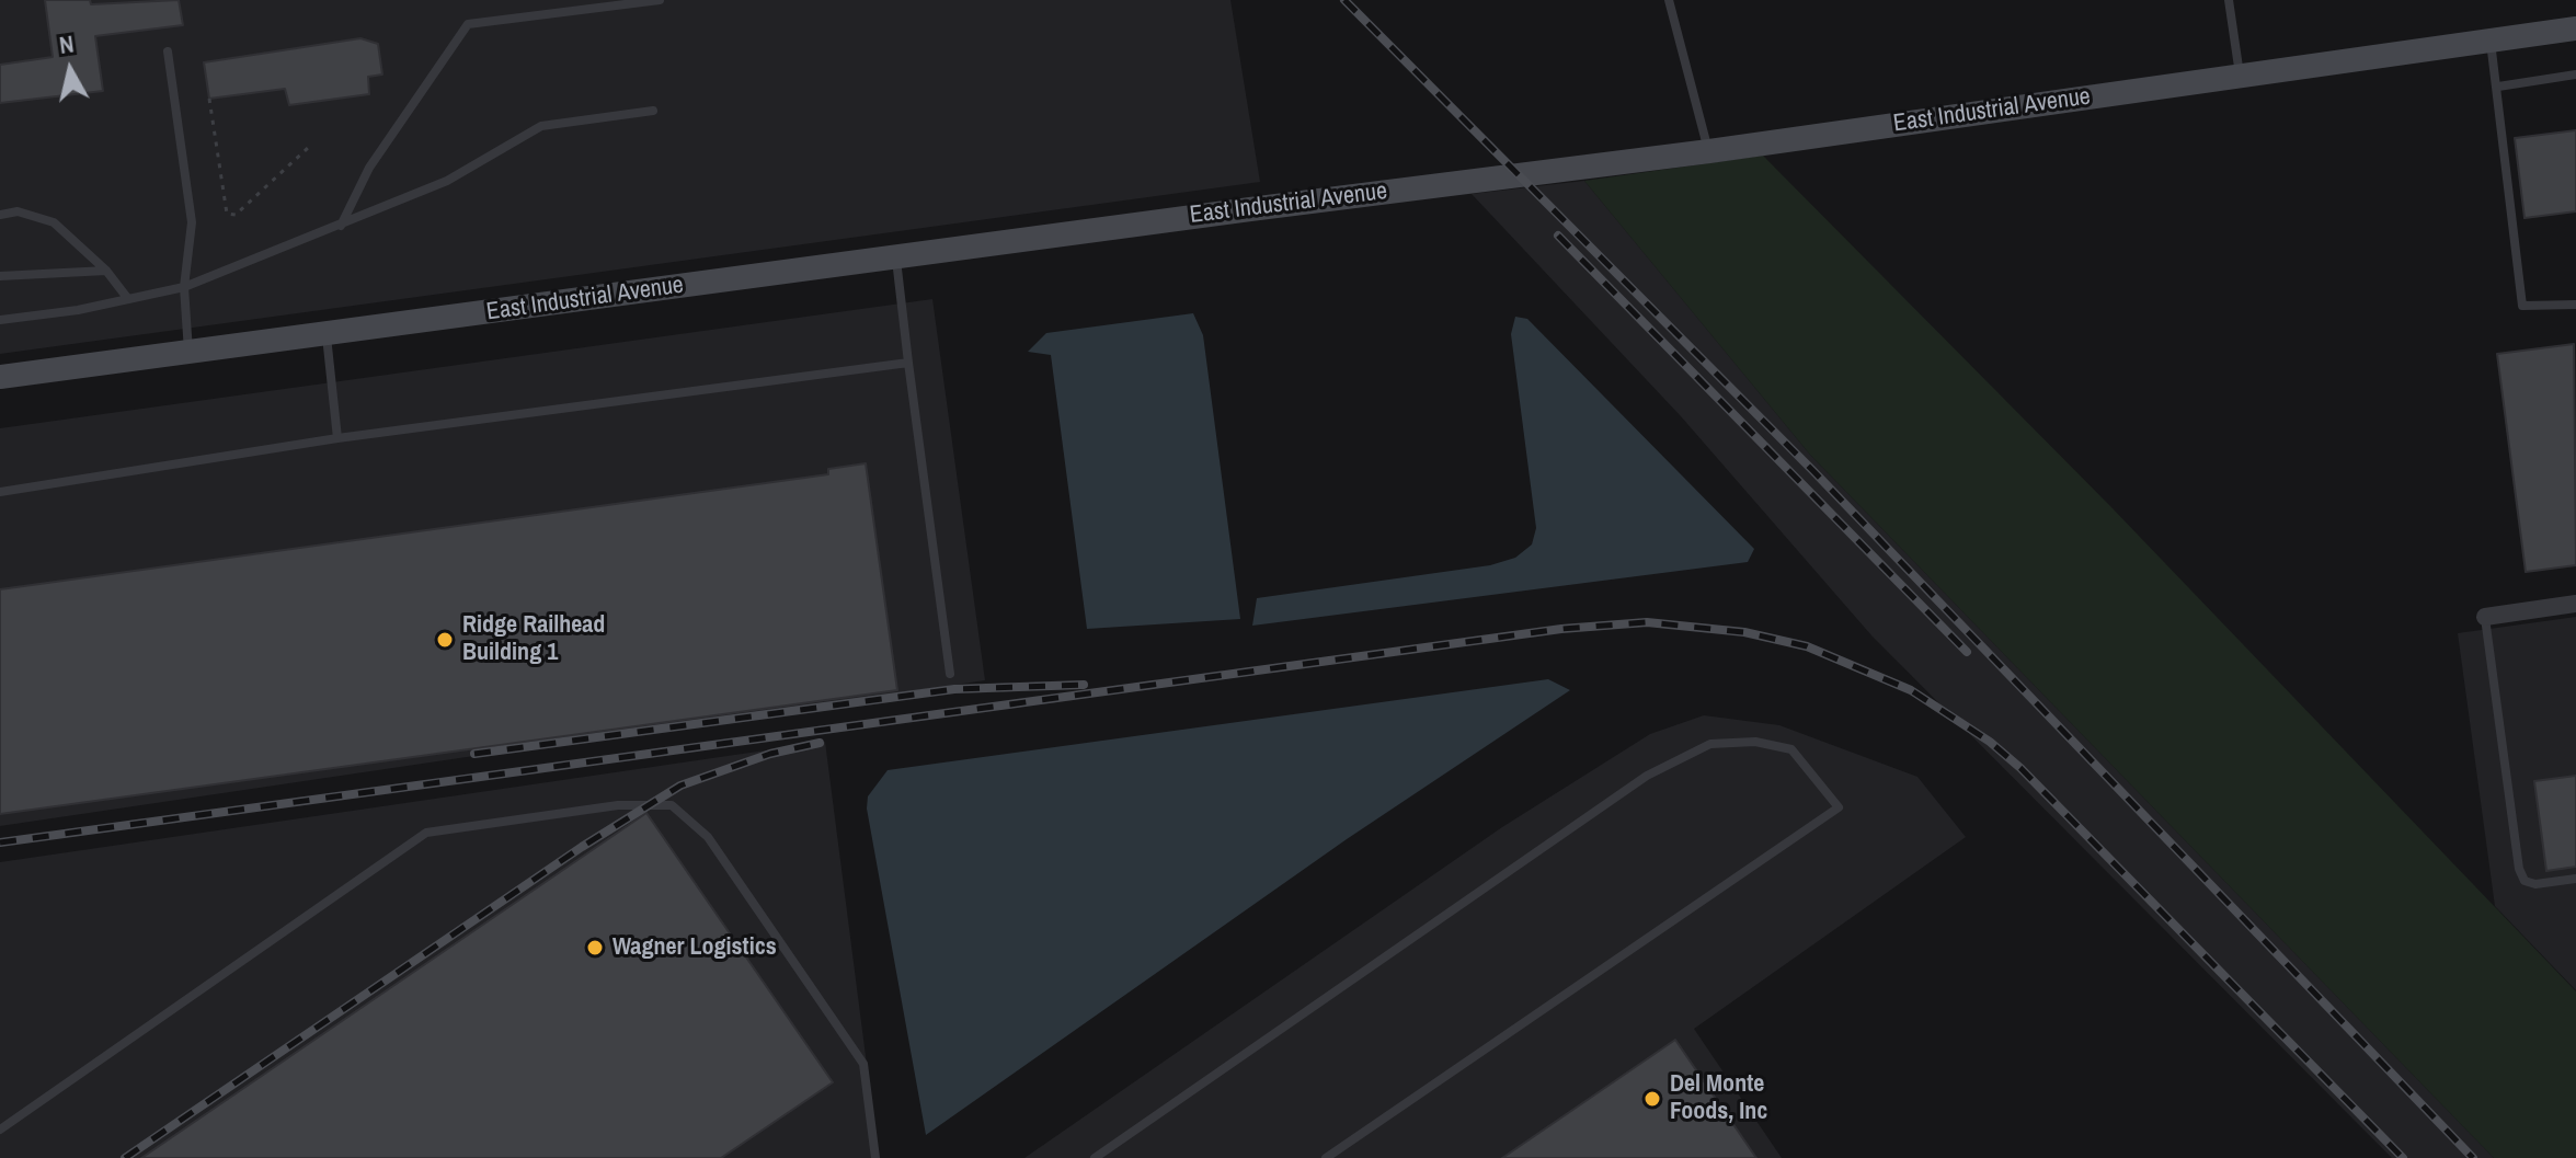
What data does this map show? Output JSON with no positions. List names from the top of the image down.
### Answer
{
  "streets": {
    "street": ["East Industrial Avenue"]
  },
  "places": ["Ridge Railhead Building 1", "Wagner Logistics", "Del Monte Foods, Inc"],
  "north": "top"
}
